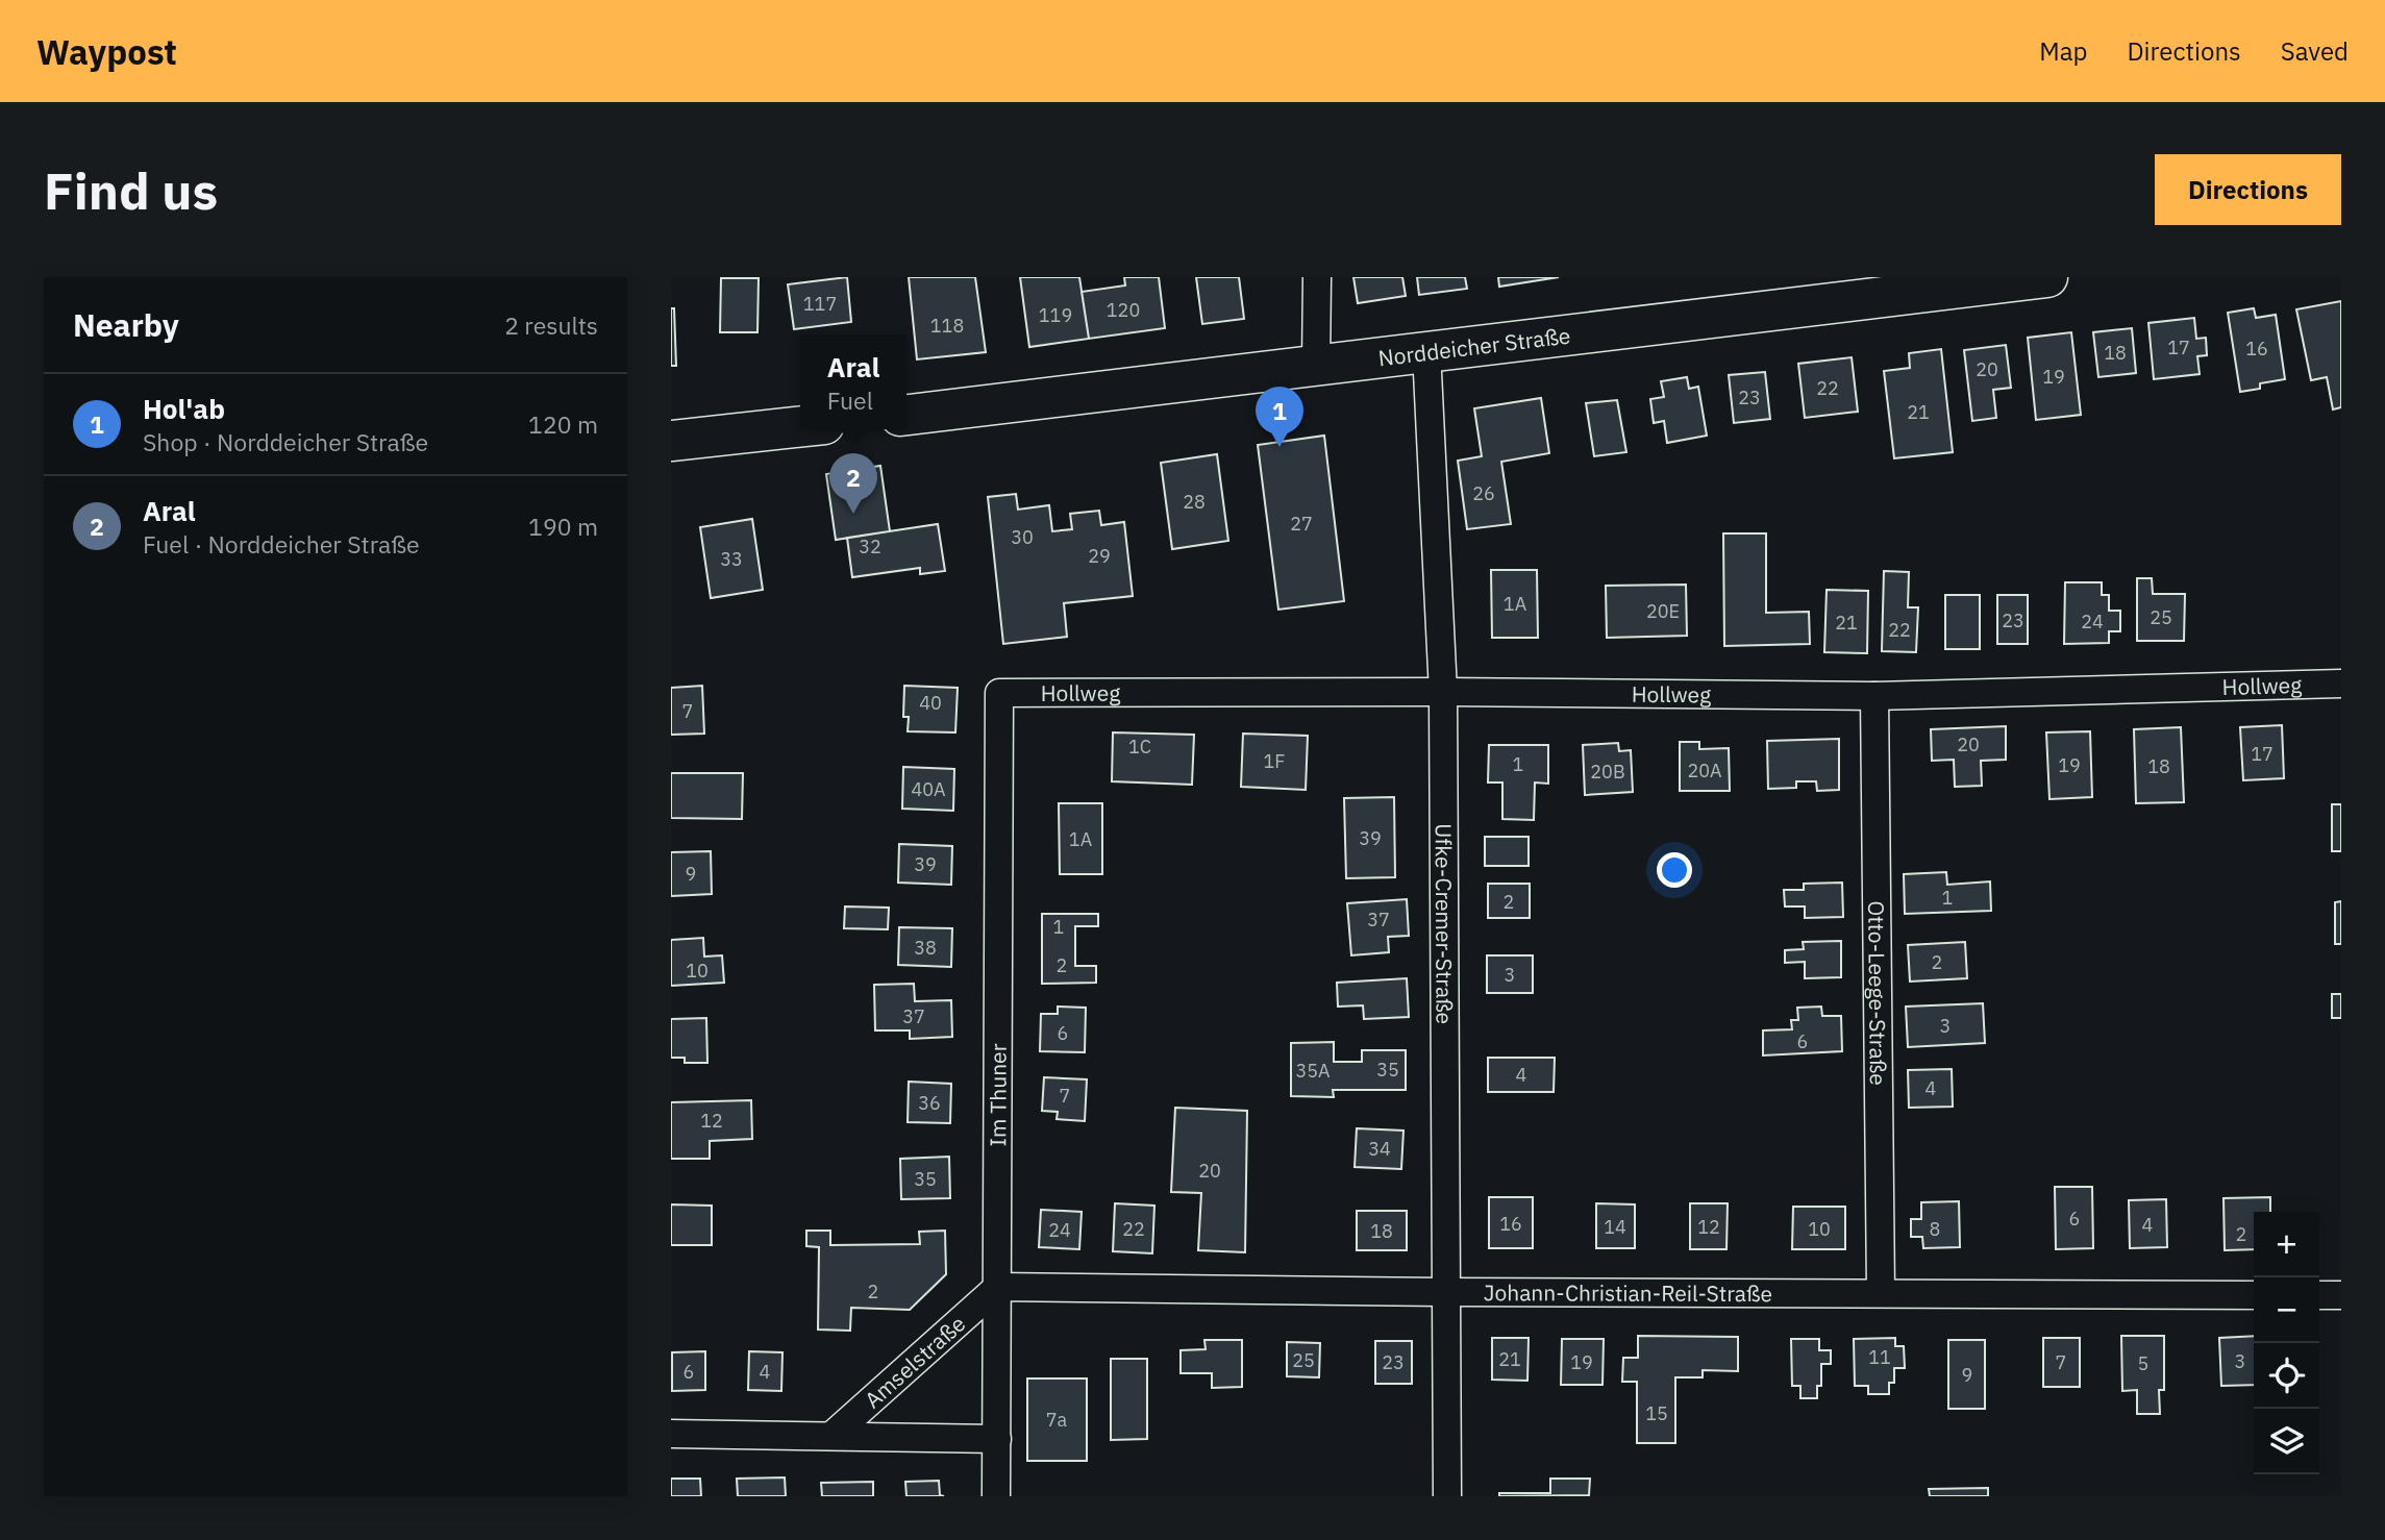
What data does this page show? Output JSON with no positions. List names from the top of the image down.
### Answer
{
  "streets": {
    "main road": ["Norddeicher Straße"],
    "street": [
      "Hollweg",
      "Ufke-Cremer-Straße",
      "Otto-Leege-Straße",
      "Im Thuner",
      "Johann-Christian-Reil-Straße",
      "Amselstraße"
    ]
  },
  "crossings": [
    ["Norddeicher Straße", "Ufke-Cremer-Straße"],
    ["Hollweg", "Ufke-Cremer-Straße"],
    ["Hollweg", "Otto-Leege-Straße"],
    ["Hollweg", "Im Thuner"],
    ["Ufke-Cremer-Straße", "Johann-Christian-Reil-Straße"],
    ["Otto-Leege-Straße", "Johann-Christian-Reil-Straße"],
    ["Im Thuner", "Johann-Christian-Reil-Straße"],
    ["Im Thuner", "Amselstraße"],
    ["Johann-Christian-Reil-Straße", "Amselstraße"]
  ],
  "house_numbers": [
    "117",
    "120",
    "119",
    "118",
    "17",
    "16",
    "18",
    "20",
    "19",
    "22",
    "23",
    "21",
    "26",
    "28",
    "27",
    "30",
    "32",
    "29",
    "33",
    "1A",
    "20E",
    "25",
    "23",
    "24",
    "21",
    "22",
    "40",
    "7",
    "20",
    "1C",
    "17",
    "1F",
    "1",
    "19",
    "18",
    "20A",
    "20B",
    "40A",
    "39",
    "1A",
    "39",
    "9",
    "1",
    "2",
    "37",
    "1",
    "38",
    "2",
    "2",
    "10",
    "3",
    "37",
    "3",
    "6",
    "6",
    "35",
    "35A",
    "4",
    "4",
    "7",
    "36",
    "12",
    "34",
    "20",
    "35",
    "6",
    "16",
    "4",
    "14",
    "12",
    "22",
    "10",
    "8",
    "24",
    "18",
    "2",
    "2",
    "11",
    "21",
    "25",
    "3",
    "23",
    "19",
    "7",
    "5",
    "6",
    "4",
    "9",
    "15",
    "7a"
  ],
  "page": {
    "header": "Waypost",
    "nav": ["Map", "Directions", "Saved"],
    "buttons": "Directions",
    "title": "Find us",
    "heading": ["Nearby", "2 results"],
    "popup": ["Aral", "Fuel"],
    "list": [
      {
        "mark": "1",
        "name": "Hol'ab",
        "note": "Shop · Norddeicher Straße",
        "value": "120 m"
      },
      {
        "mark": "2",
        "name": "Aral",
        "note": "Fuel · Norddeicher Straße",
        "value": "190 m"
      }
    ],
    "pins": ["1", "2"],
    "map_buttons": ["+", "−"]
  }
}
